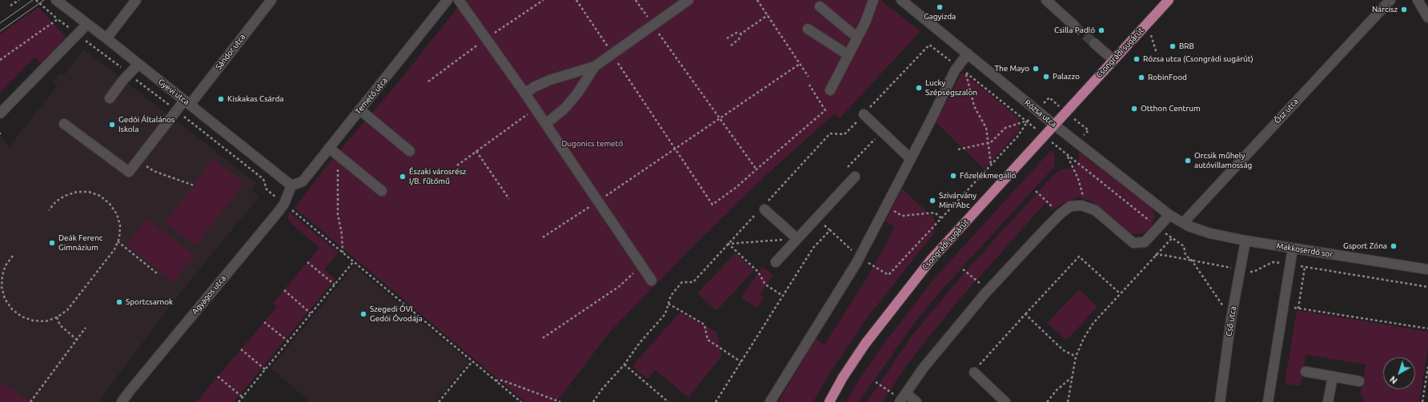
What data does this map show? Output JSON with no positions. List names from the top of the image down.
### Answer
{
  "streets": {
    "main road": ["Csongrádi sugárút"],
    "street": [
      "Sándor utca",
      "Gyevi utca",
      "Temető utca",
      "Ősz utca",
      "Rózsa utca",
      "Makkoserdő sor",
      "Agyagos utca",
      "Cső utca"
    ]
  },
  "crossings": [
    ["Sándor utca", "Gyevi utca"],
    ["Csongrádi sugárút", "Rózsa utca"],
    ["Gyevi utca", "Temető utca"],
    ["Gyevi utca", "Agyagos utca"],
    ["Temető utca", "Agyagos utca"],
    ["Ősz utca", "Rózsa utca"],
    ["Ősz utca", "Makkoserdő sor"],
    ["Rózsa utca", "Makkoserdő sor"],
    ["Makkoserdő sor", "Cső utca"]
  ],
  "parks": ["Dugonics temető"],
  "places": [
    "Gagyizda",
    "Nárcisz",
    "Csilla Padló",
    "BRB",
    "Rózsa utca (Csongrádi sugárút)",
    "The Mayo",
    "Palazzo",
    "RobinFood",
    "Lucky Szépségszalon",
    "Kiskakas Csárda",
    "Otthon Centrum",
    "Gedói Általános Iskola",
    "Orcsik műhely autóvillamosság",
    "Főzelékmegálló",
    "Északi városrész I/B. fűtőmű",
    "Szivárvány Mini Abc",
    "Deák Ferenc Gimnázium",
    "Gsport Zóna",
    "Sportcsarnok",
    "Szegedi ÓVI Gedói Óvodája"
  ],
  "north": "bottom left"
}
